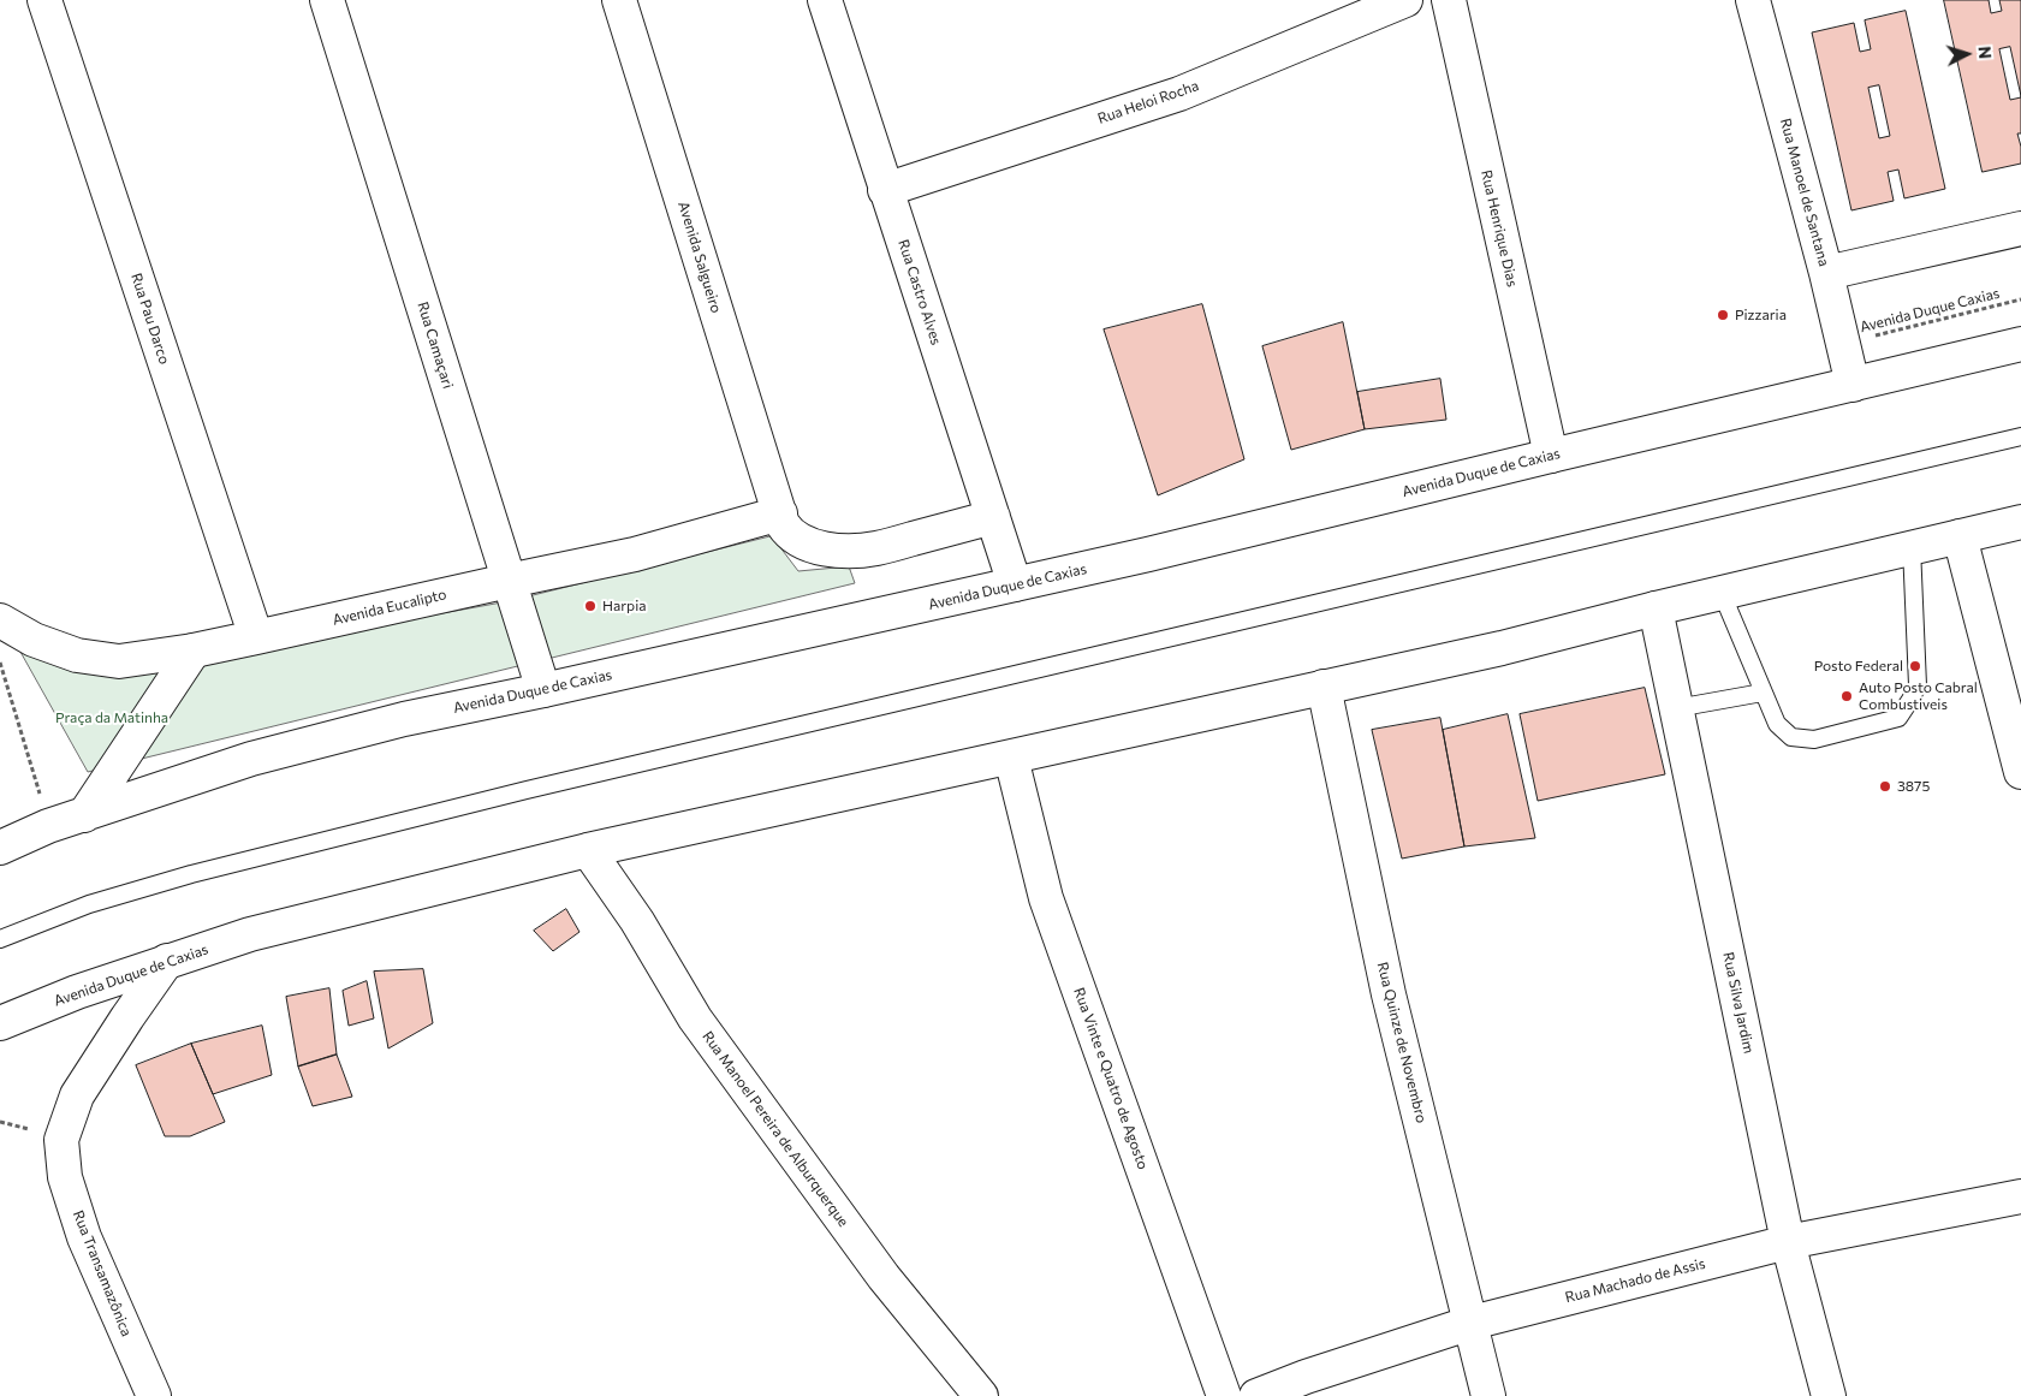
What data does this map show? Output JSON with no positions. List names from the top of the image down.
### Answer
{
  "streets": {
    "main road": [
      "Rua Heloi Rocha",
      "Rua Manoel de Santana",
      "Rua Henrique Dias",
      "Avenida Salgueiro",
      "Rua Castro Alves",
      "Rua Pau Darco",
      "Rua Camaçari",
      "Avenida Duque de Caxias",
      "Avenida Eucalipto",
      "Rua Silva Jardim",
      "Rua Quinze de Novembro",
      "Rua Vinte e Quatro de Agosto",
      "Rua Manoel Pereira de Alburquerque",
      "Rua Transamazônica",
      "Rua Machado de Assis"
    ],
    "path": ["Avenida Duque Caxias"]
  },
  "crossings": [
    ["Rua Heloi Rocha", "Rua Castro Alves"],
    ["Rua Manoel de Santana", "Avenida Duque Caxias"],
    ["Rua Manoel de Santana", "Avenida Duque de Caxias"],
    ["Rua Henrique Dias", "Avenida Duque de Caxias"],
    ["Avenida Salgueiro", "Rua Castro Alves"],
    ["Avenida Salgueiro", "Avenida Eucalipto"],
    ["Rua Castro Alves", "Avenida Duque de Caxias"],
    ["Rua Pau Darco", "Avenida Eucalipto"],
    ["Rua Camaçari", "Avenida Duque de Caxias"],
    ["Rua Camaçari", "Avenida Eucalipto"],
    ["Avenida Duque de Caxias", "Rua Silva Jardim"],
    ["Avenida Duque de Caxias", "Rua Quinze de Novembro"],
    ["Avenida Duque de Caxias", "Rua Vinte e Quatro de Agosto"],
    ["Avenida Duque de Caxias", "Rua Manoel Pereira de Alburquerque"],
    ["Avenida Duque de Caxias", "Rua Transamazônica"],
    ["Rua Silva Jardim", "Rua Machado de Assis"],
    ["Rua Quinze de Novembro", "Rua Machado de Assis"]
  ],
  "parks": ["Praça da Matinha"],
  "places": [
    "Pizzaria",
    "Harpia",
    "Posto Federal",
    "Auto Posto Cabral Combustiveis",
    "3875"
  ],
  "north": "right"
}
